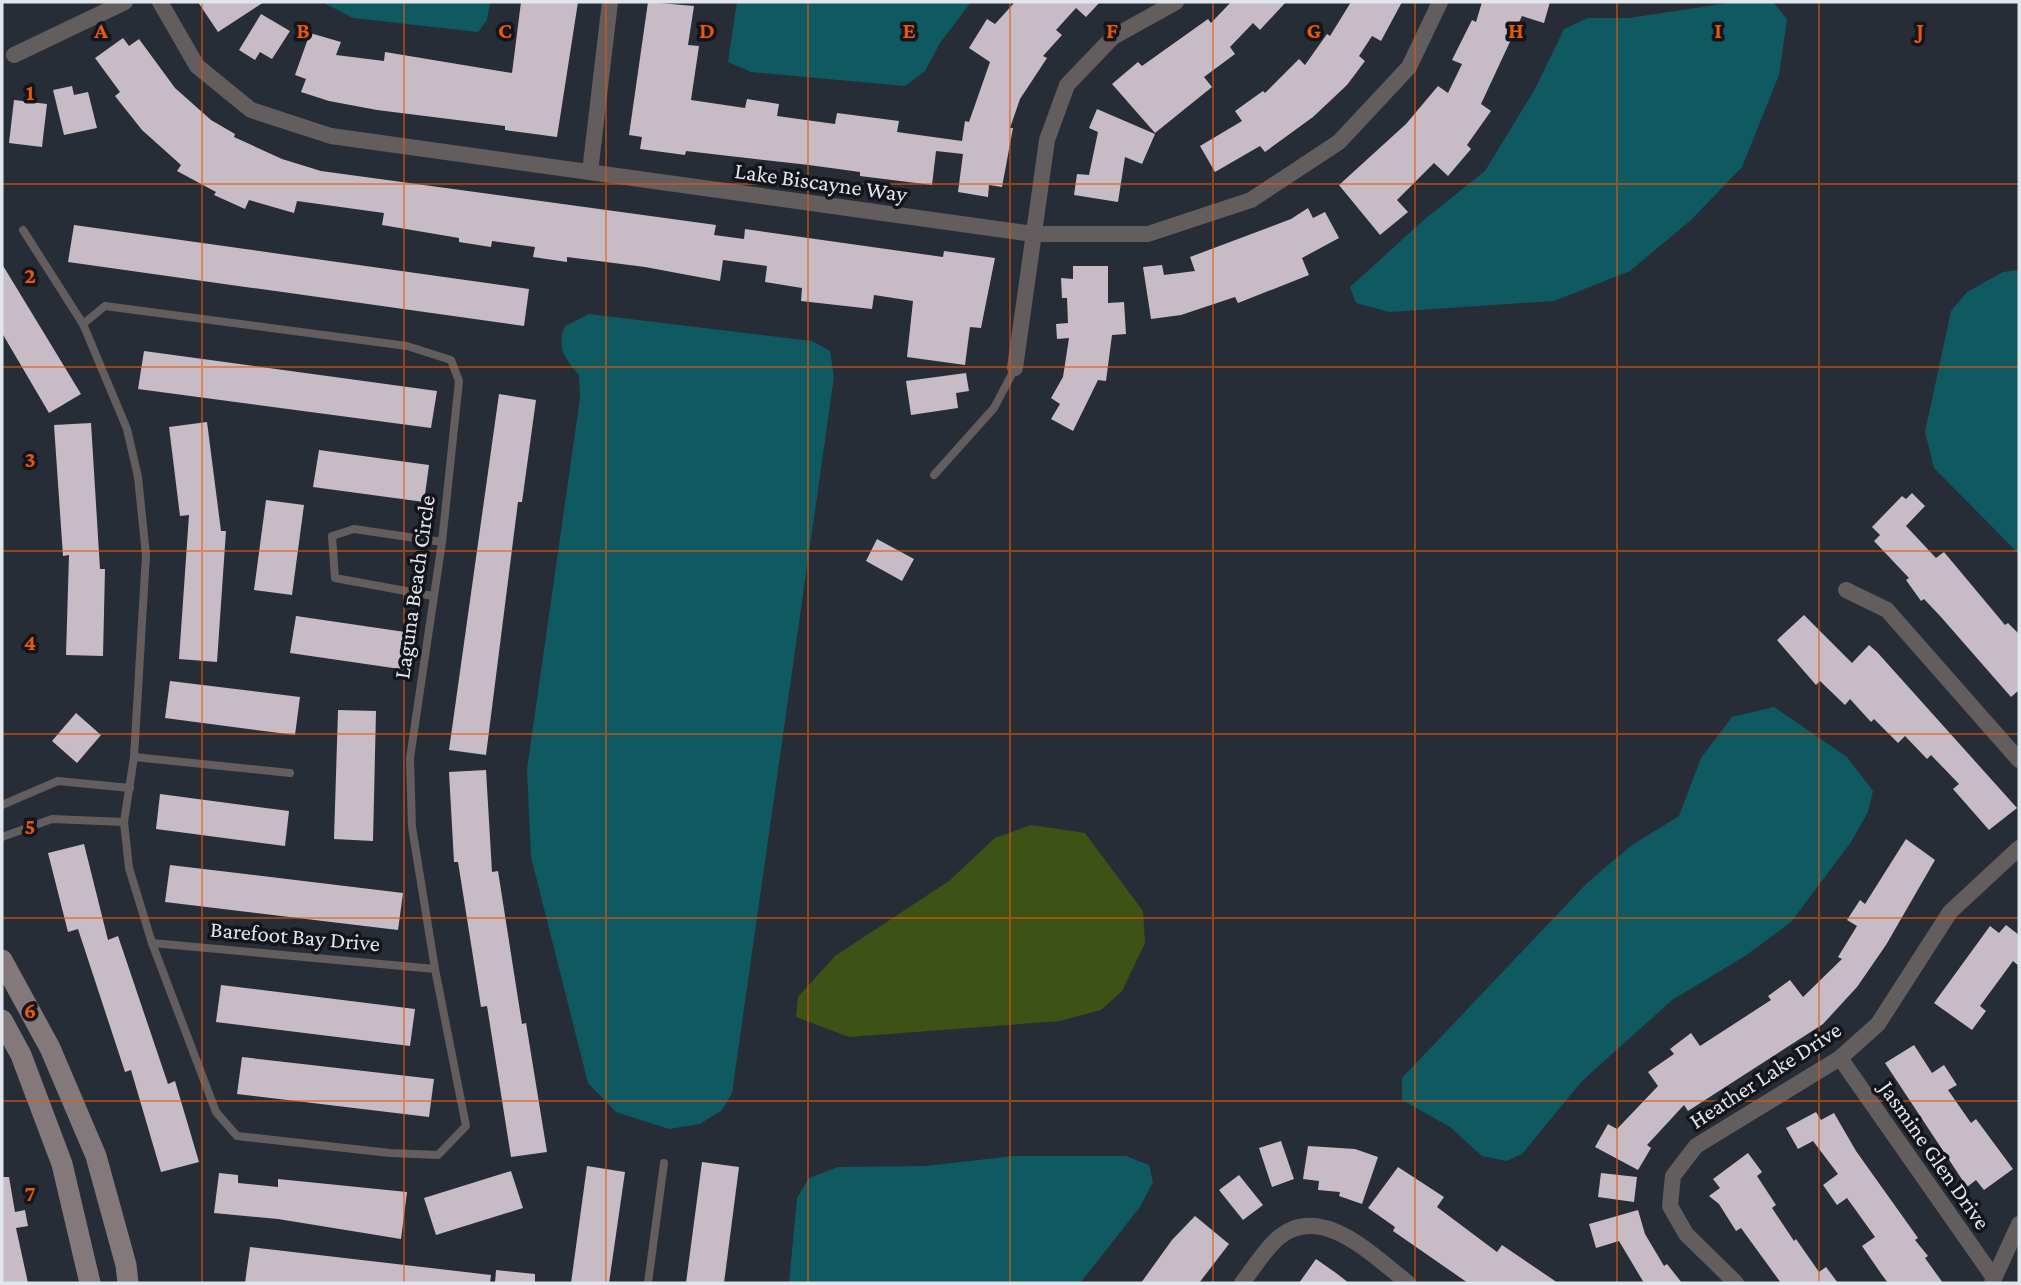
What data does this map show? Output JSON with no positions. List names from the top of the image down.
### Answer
{
  "streets": {
    "street": ["Lake Biscayne Way", "Heather Lake Drive", "Jasmine Glen Drive"],
    "lane": ["Laguna Beach Circle", "Barefoot Bay Drive"]
  },
  "crossings": [
    ["Laguna Beach Circle", "Barefoot Bay Drive"],
    ["Heather Lake Drive", "Jasmine Glen Drive"]
  ],
  "grid": {
    "columns": [
      "A",
      "B",
      "C",
      "D",
      "E",
      "F",
      "G",
      "H",
      "I",
      "J"
    ],
    "rows": [
      "1",
      "2",
      "3",
      "4",
      "5",
      "6",
      "7"
    ]
  }
}
